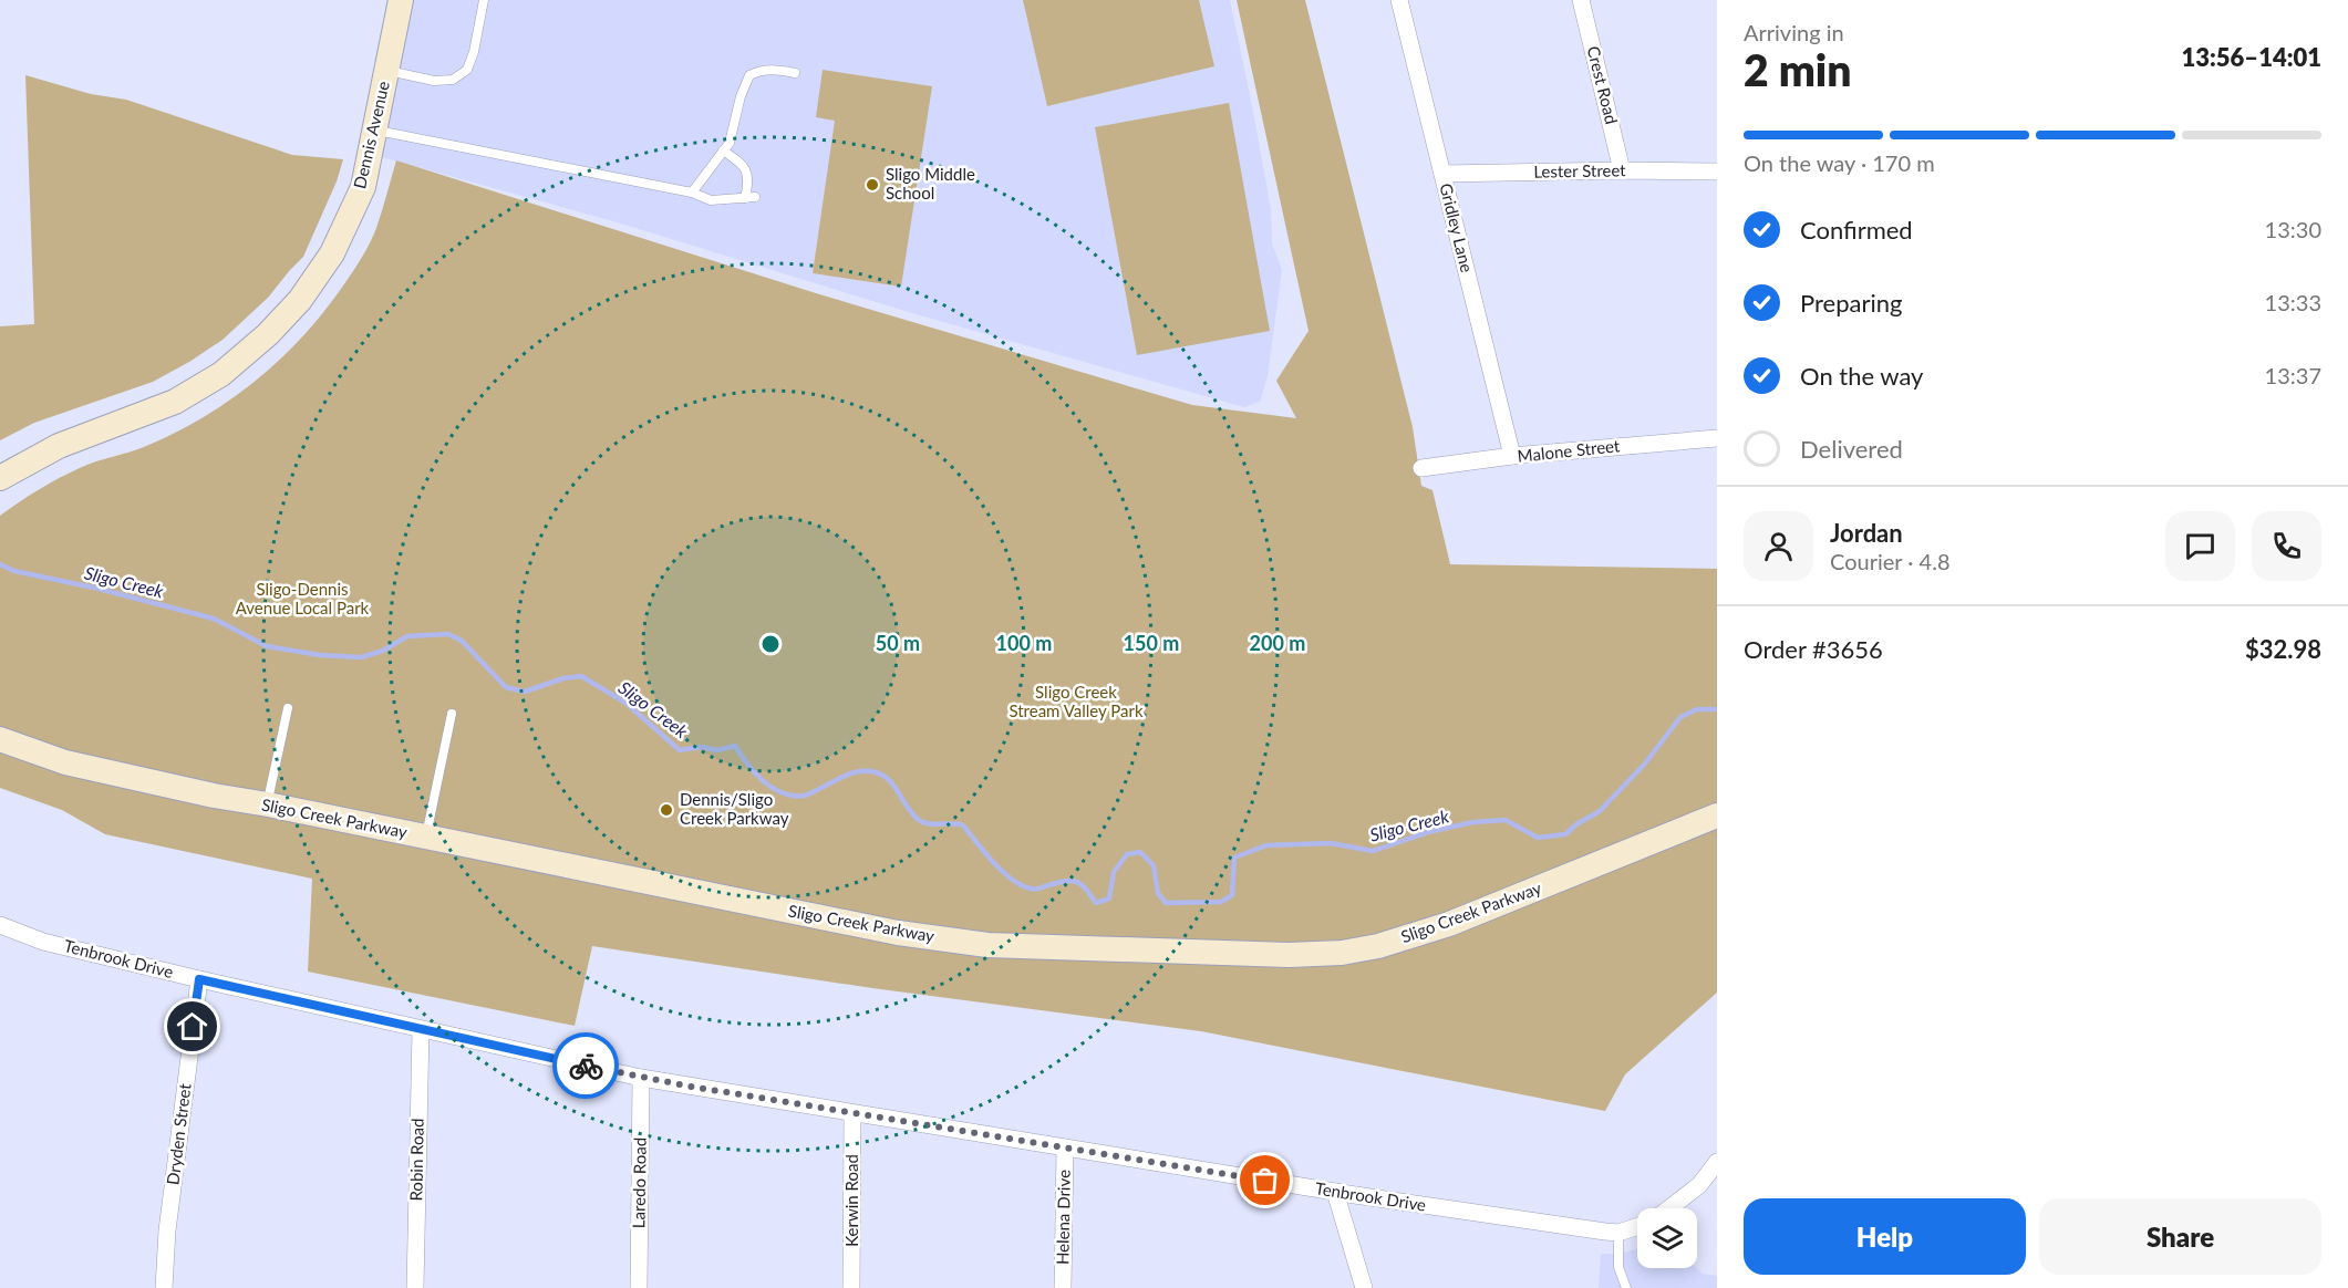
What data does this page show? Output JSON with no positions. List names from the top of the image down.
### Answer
{
  "streets": {
    "street": [
      "Crest Road",
      "Dennis Avenue",
      "Lester Street",
      "Gridley Lane",
      "Malone Street",
      "Sligo Creek Parkway",
      "Tenbrook Drive",
      "Dryden Street",
      "Robin Road",
      "Laredo Road",
      "Kerwin Road",
      "Helena Drive"
    ]
  },
  "crossings": [
    ["Crest Road", "Lester Street"],
    ["Lester Street", "Gridley Lane"],
    ["Gridley Lane", "Malone Street"],
    ["Tenbrook Drive", "Dryden Street"],
    ["Tenbrook Drive", "Robin Road"],
    ["Tenbrook Drive", "Laredo Road"],
    ["Tenbrook Drive", "Kerwin Road"],
    ["Tenbrook Drive", "Helena Drive"]
  ],
  "water": ["Sligo Creek"],
  "parks": ["Sligo-Dennis Avenue Local Park", "Sligo Creek Stream Valley Park"],
  "places": ["Sligo Middle School", "Dennis/Sligo Creek Parkway"],
  "page": {
    "heading": ["2 min", "Arriving in", "13:56–14:01"],
    "panel": [
      "Jordan",
      "Courier · 4.8",
      "Order #3656",
      "$32.98"
    ],
    "bar": "On the way · 170 m",
    "list": [
      ["Confirmed", "13:30"],
      ["Preparing", "13:33"],
      ["On the way", "13:37"],
      "Delivered"
    ],
    "buttons": ["Help", "Share"]
  },
  "rings": [
    "50 m",
    "100 m",
    "150 m",
    "200 m"
  ]
}
